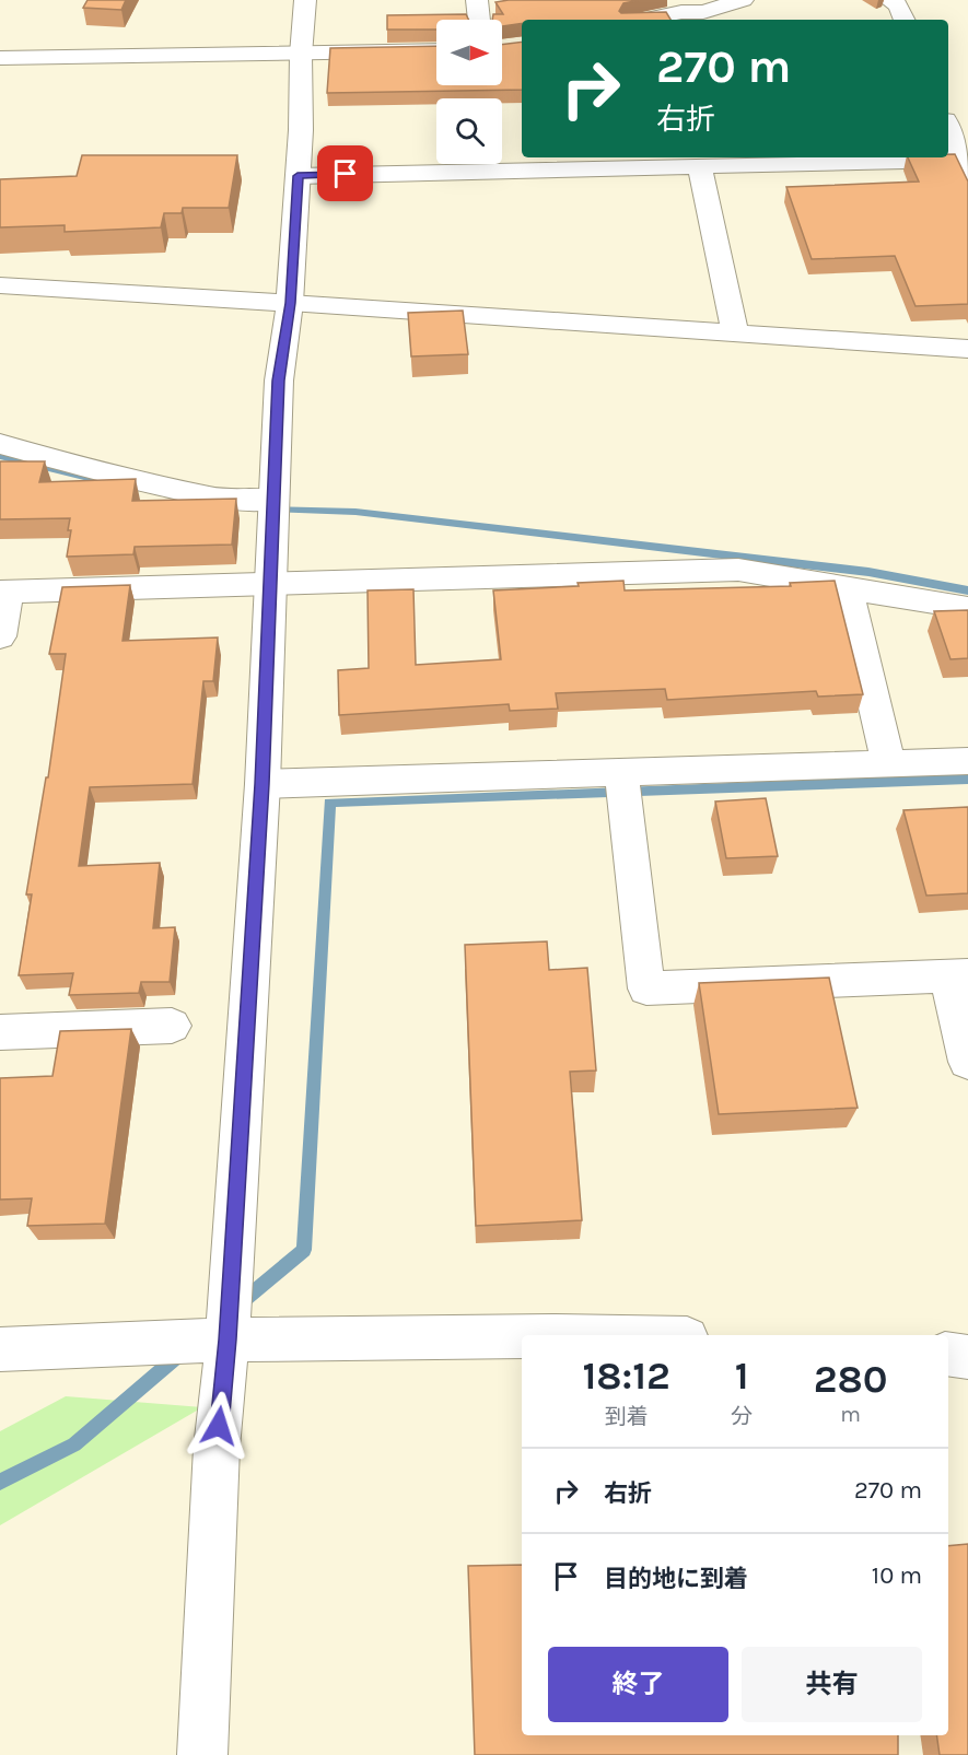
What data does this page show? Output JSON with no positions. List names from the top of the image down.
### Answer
{
  "north": "right",
  "page": {
    "turn": ["270 m", "右折"],
    "eta": [
      "18:12",
      "到着",
      "1",
      "分",
      "280",
      "m"
    ],
    "list": [
      {
        "name": "右折",
        "value": "270 m"
      },
      {
        "name": "目的地に到着",
        "value": "10 m"
      }
    ],
    "buttons": ["終了", "共有"]
  }
}
